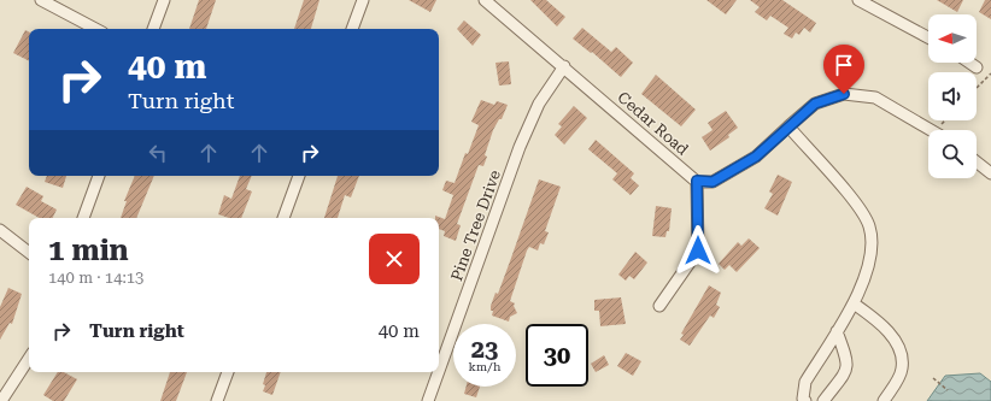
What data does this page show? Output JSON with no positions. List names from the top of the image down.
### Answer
{
  "streets": {
    "street": ["Cedar Road", "Pine Tree Drive"]
  },
  "crossings": [
    ["Cedar Road", "Pine Tree Drive"]
  ],
  "north": "left",
  "page": {
    "turn": ["40 m", "Turn right"],
    "heading": ["1 min", "140 m · 14:13"],
    "list": [
      {
        "name": "Turn right",
        "value": "40 m"
      }
    ],
    "speed": "23 km/h",
    "limit": "30"
  }
}
